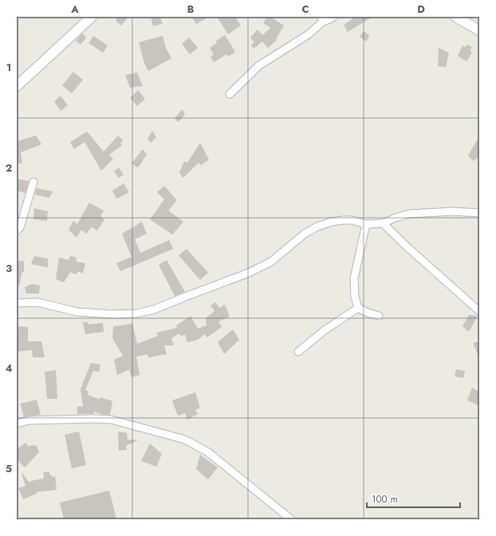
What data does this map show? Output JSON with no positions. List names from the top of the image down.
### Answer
{
  "scale_bar": "100 m",
  "grid": {
    "columns": [
      "A",
      "B",
      "C",
      "D"
    ],
    "rows": [
      "1",
      "2",
      "3",
      "4",
      "5"
    ]
  }
}
